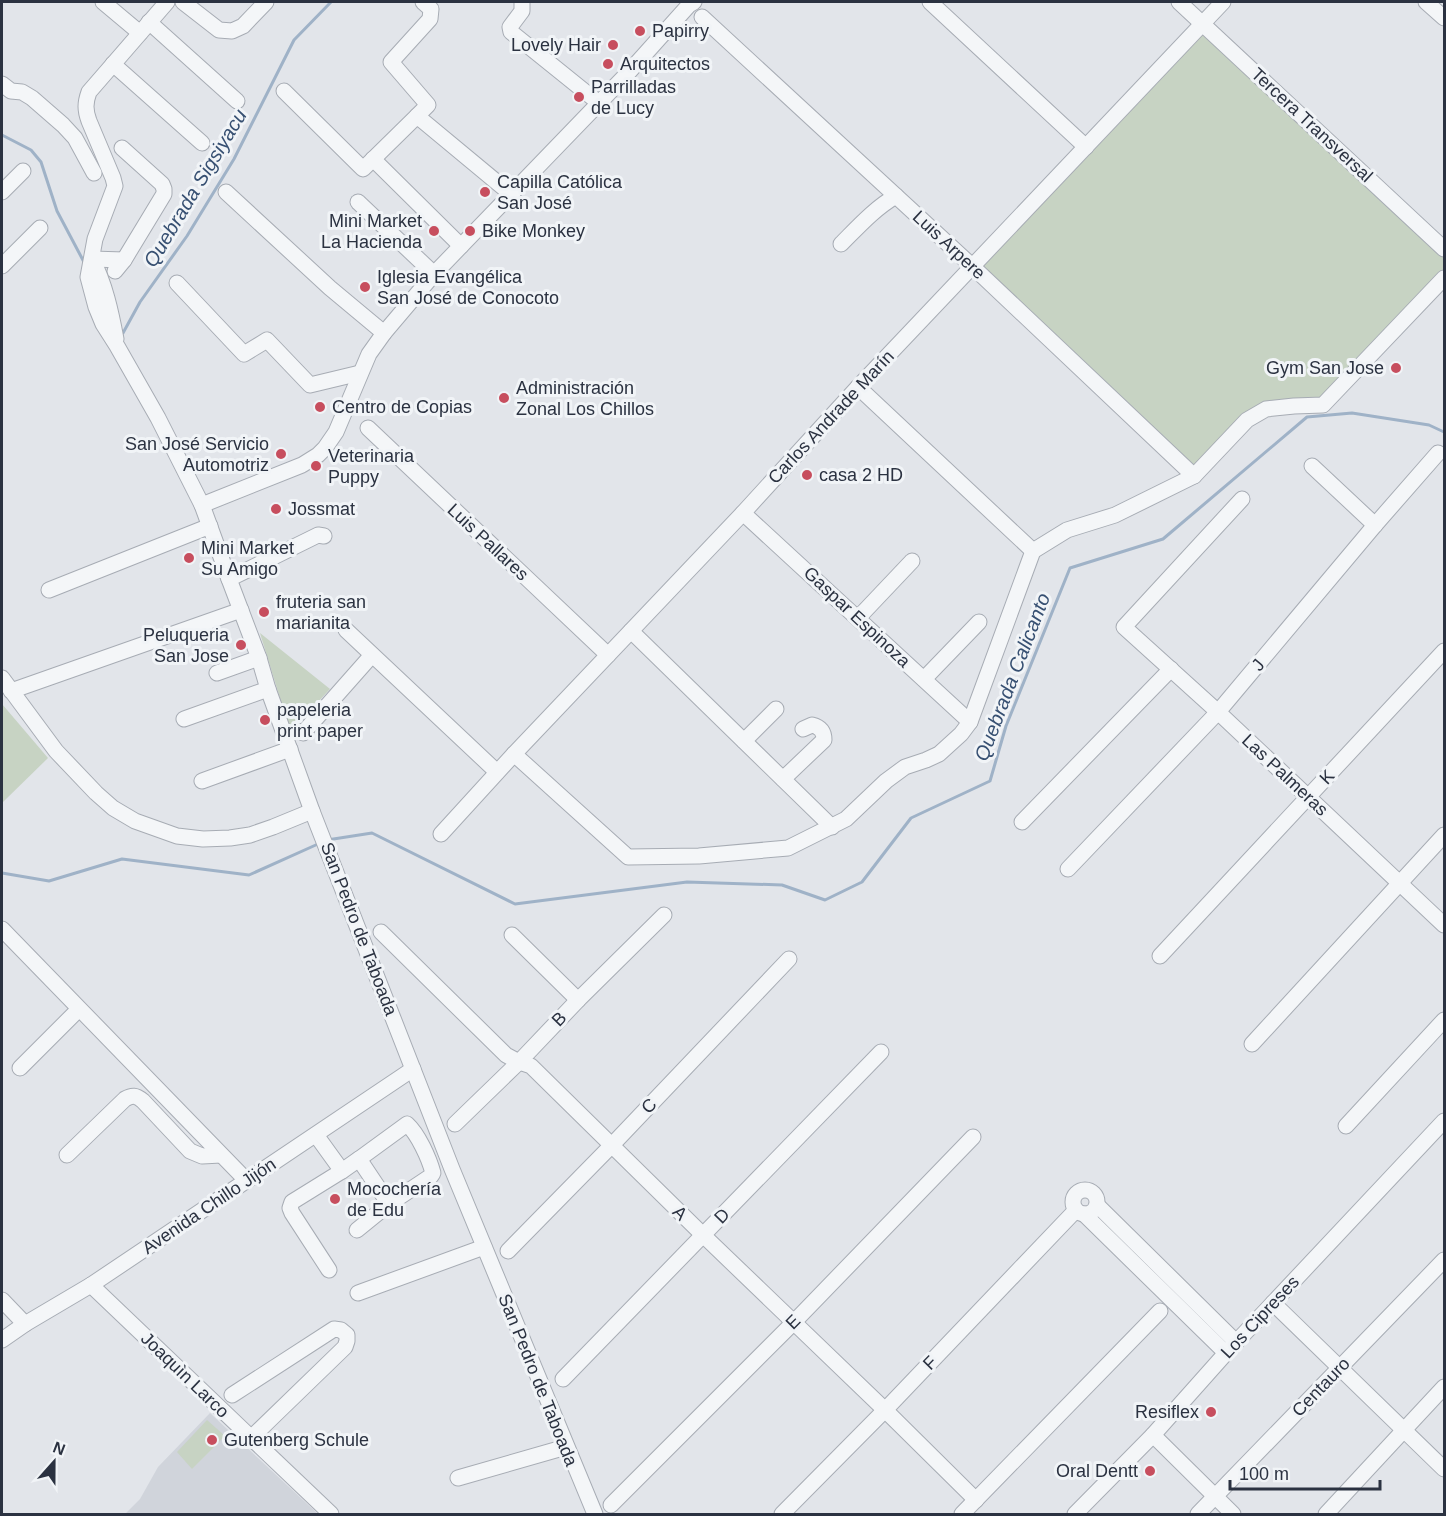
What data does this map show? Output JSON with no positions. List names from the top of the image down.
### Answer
{
  "streets": {
    "street": [
      "Tercera Transversal",
      "Luis Arpere",
      "Carlos Andrade Marín",
      "Luis Pallares",
      "Gaspar Espinoza",
      "J",
      "Las Palmeras",
      "K",
      "San Pedro de Taboada",
      "B",
      "C",
      "Avenida Chillo Jijón",
      "A",
      "D",
      "Los Cipreses",
      "E",
      "F",
      "Joaquìn Larco",
      "Centauro"
    ]
  },
  "crossings": [
    ["Tercera Transversal", "Carlos Andrade Marín"],
    ["Luis Arpere", "Carlos Andrade Marín"],
    ["Carlos Andrade Marín", "Luis Pallares"],
    ["Carlos Andrade Marín", "Gaspar Espinoza"],
    ["J", "Las Palmeras"],
    ["Las Palmeras", "K"],
    ["San Pedro de Taboada", "Avenida Chillo Jijón"],
    ["B", "A"],
    ["C", "A"],
    ["Avenida Chillo Jijón", "Joaquìn Larco"],
    ["A", "D"],
    ["A", "E"],
    ["A", "F"]
  ],
  "water": ["Quebrada Sigsiyacu", "Quebrada Calicanto"],
  "places": [
    "Papirry",
    "Lovely Hair",
    "Arquitectos",
    "Parrilladas de Lucy",
    "Capilla Católica San José",
    "Mini Market La Hacienda",
    "Bike Monkey",
    "Iglesia Evangélica San José de Conocoto",
    "Gym San Jose",
    "Administración Zonal Los Chillos",
    "Centro de Copias",
    "San José Servicio Automotriz",
    "Veterinaria Puppy",
    "casa 2 HD",
    "Jossmat",
    "Mini Market Su Amigo",
    "fruteria san marianita",
    "Peluqueria San Jose",
    "papeleria print paper",
    "Mocochería de Edu",
    "Resiflex",
    "Gutenberg Schule",
    "Oral Dentt"
  ],
  "scale_bar": "100 m",
  "north": "top"
}
